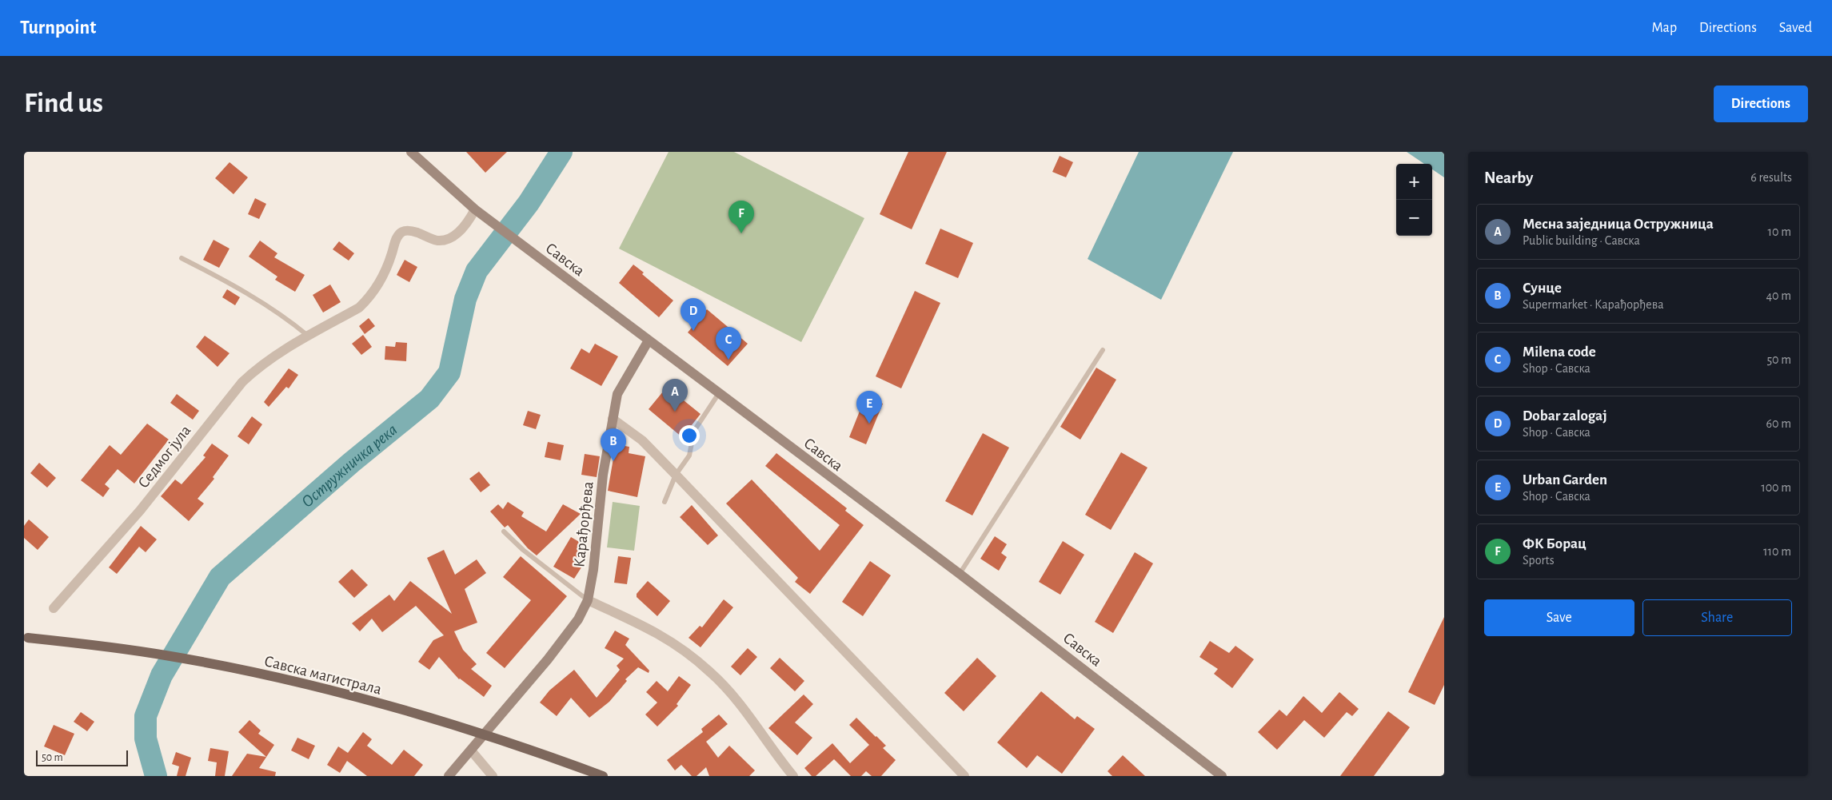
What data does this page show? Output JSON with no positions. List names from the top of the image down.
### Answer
{
  "streets": {
    "main road": ["Савска магистрала"],
    "street": ["Савска", "Седмог јула", "Карађорђева"]
  },
  "crossings": [
    ["Савска", "Седмог јула"],
    ["Савска", "Карађорђева"]
  ],
  "water": ["Остружничка река"],
  "scale_bar": "50 m",
  "page": {
    "header": "Turnpoint",
    "nav": ["Map", "Directions", "Saved"],
    "buttons": [
      "Directions",
      ["Save", "Share"]
    ],
    "title": "Find us",
    "heading": ["Nearby", "6 results"],
    "map_buttons": ["+", "−"],
    "pins": [
      "F",
      "D",
      "C",
      "A",
      "E",
      "B"
    ],
    "list": [
      {
        "mark": "A",
        "name": "Месна заједница Остружница",
        "note": "Public building · Савска",
        "value": "10 m"
      },
      {
        "mark": "B",
        "name": "Сунце",
        "note": "Supermarket · Карађорђева",
        "value": "40 m"
      },
      {
        "mark": "C",
        "name": "Milena code",
        "note": "Shop · Савска",
        "value": "50 m"
      },
      {
        "mark": "D",
        "name": "Dobar zalogaj",
        "note": "Shop · Савска",
        "value": "60 m"
      },
      {
        "mark": "E",
        "name": "Urban Garden",
        "note": "Shop · Савска",
        "value": "100 m"
      },
      {
        "mark": "F",
        "name": "ФК Борац",
        "note": "Sports",
        "value": "110 m"
      }
    ],
    "scale": "50 m"
  }
}
